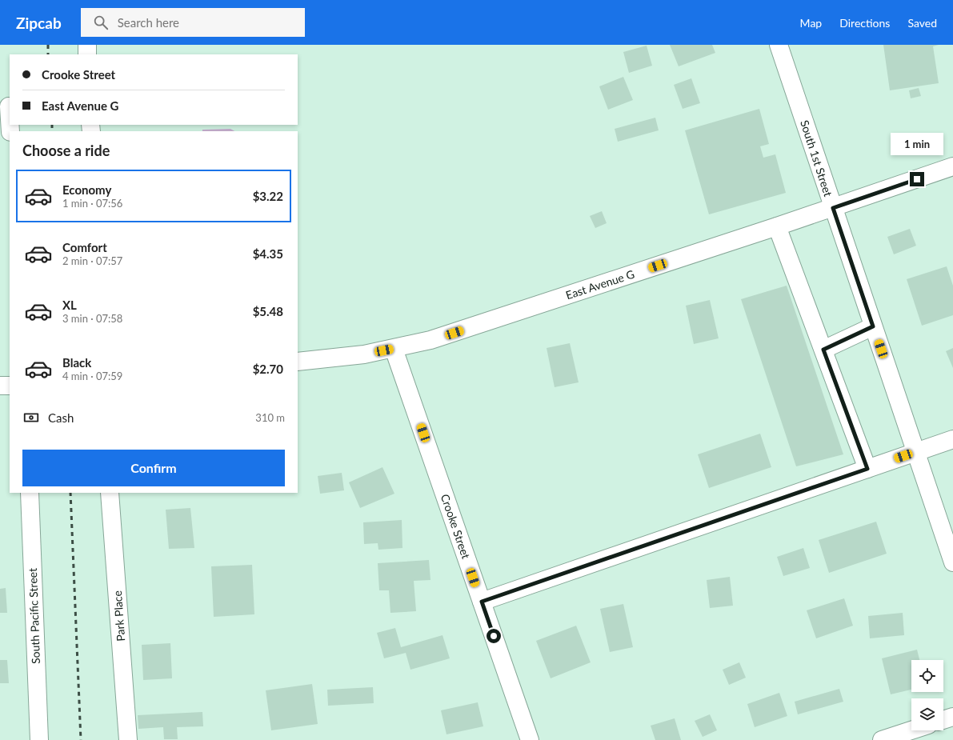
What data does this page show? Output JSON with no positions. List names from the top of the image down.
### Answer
{
  "streets": {
    "street": [
      "South 1st Street",
      "East Avenue G",
      "Crooke Street",
      "South Pacific Street",
      "Park Place"
    ]
  },
  "crossings": [
    ["South 1st Street", "East Avenue G"],
    ["East Avenue G", "Crooke Street"]
  ],
  "page": {
    "header": "Zipcab",
    "search": "Search here",
    "nav": ["Map", "Directions", "Saved"],
    "banner": ["Crooke Street", "East Avenue G"],
    "heading": "Choose a ride",
    "bubble": "1 min",
    "list": [
      {
        "name": "Economy",
        "note": "1 min · 07:56",
        "value": "$3.22"
      },
      {
        "name": "Comfort",
        "note": "2 min · 07:57",
        "value": "$4.35"
      },
      {
        "name": "XL",
        "note": "3 min · 07:58",
        "value": "$5.48"
      },
      {
        "name": "Black",
        "note": "4 min · 07:59",
        "value": "$2.70"
      }
    ],
    "pay": ["Cash", "310 m"],
    "buttons": "Confirm"
  }
}
